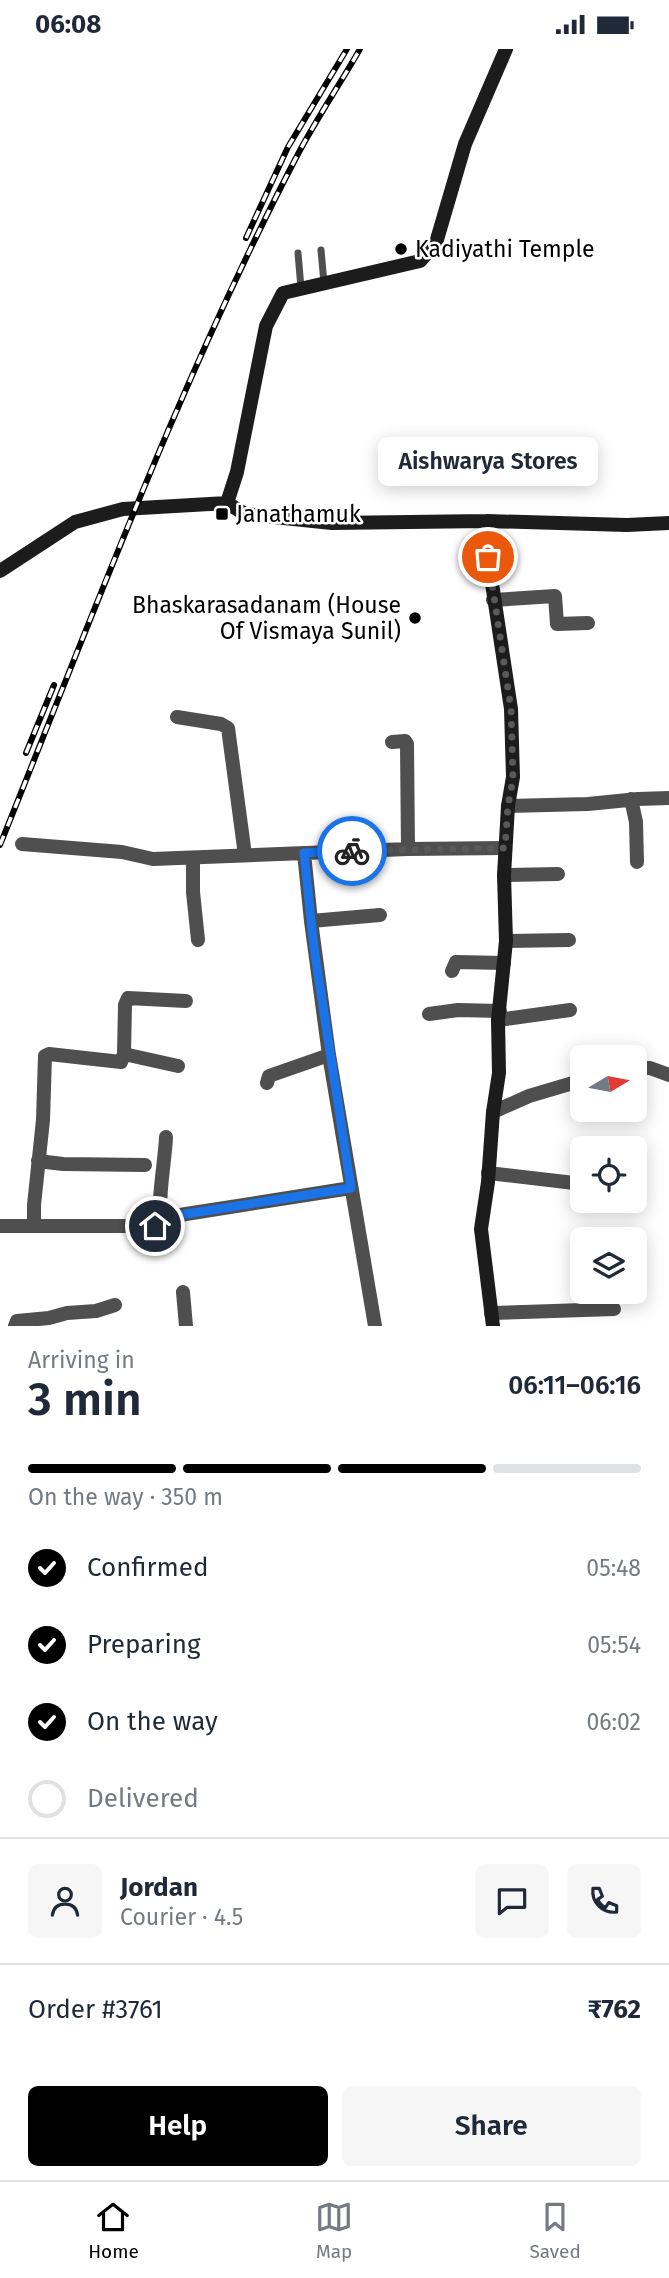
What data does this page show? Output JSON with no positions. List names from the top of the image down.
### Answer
{
  "places": {
    "other": ["Kadiyathi Temple", "Aishwarya Stores", "Bhaskarasadanam (House Of Vismaya Sunil)"],
    "transit": ["Janathamuk"]
  },
  "north": "right",
  "page": {
    "status": "06:08",
    "bubble": "Aishwarya Stores",
    "heading": ["3 min", "Arriving in", "06:11–06:16"],
    "panel": [
      "Jordan",
      "Courier · 4.5",
      "Order #3761",
      "₹762"
    ],
    "bar": "On the way · 350 m",
    "list": [
      ["Confirmed", "05:48"],
      ["Preparing", "05:54"],
      ["On the way", "06:02"],
      "Delivered"
    ],
    "buttons": ["Help", "Share"],
    "tabs": ["Home", "Map", "Saved"]
  }
}
